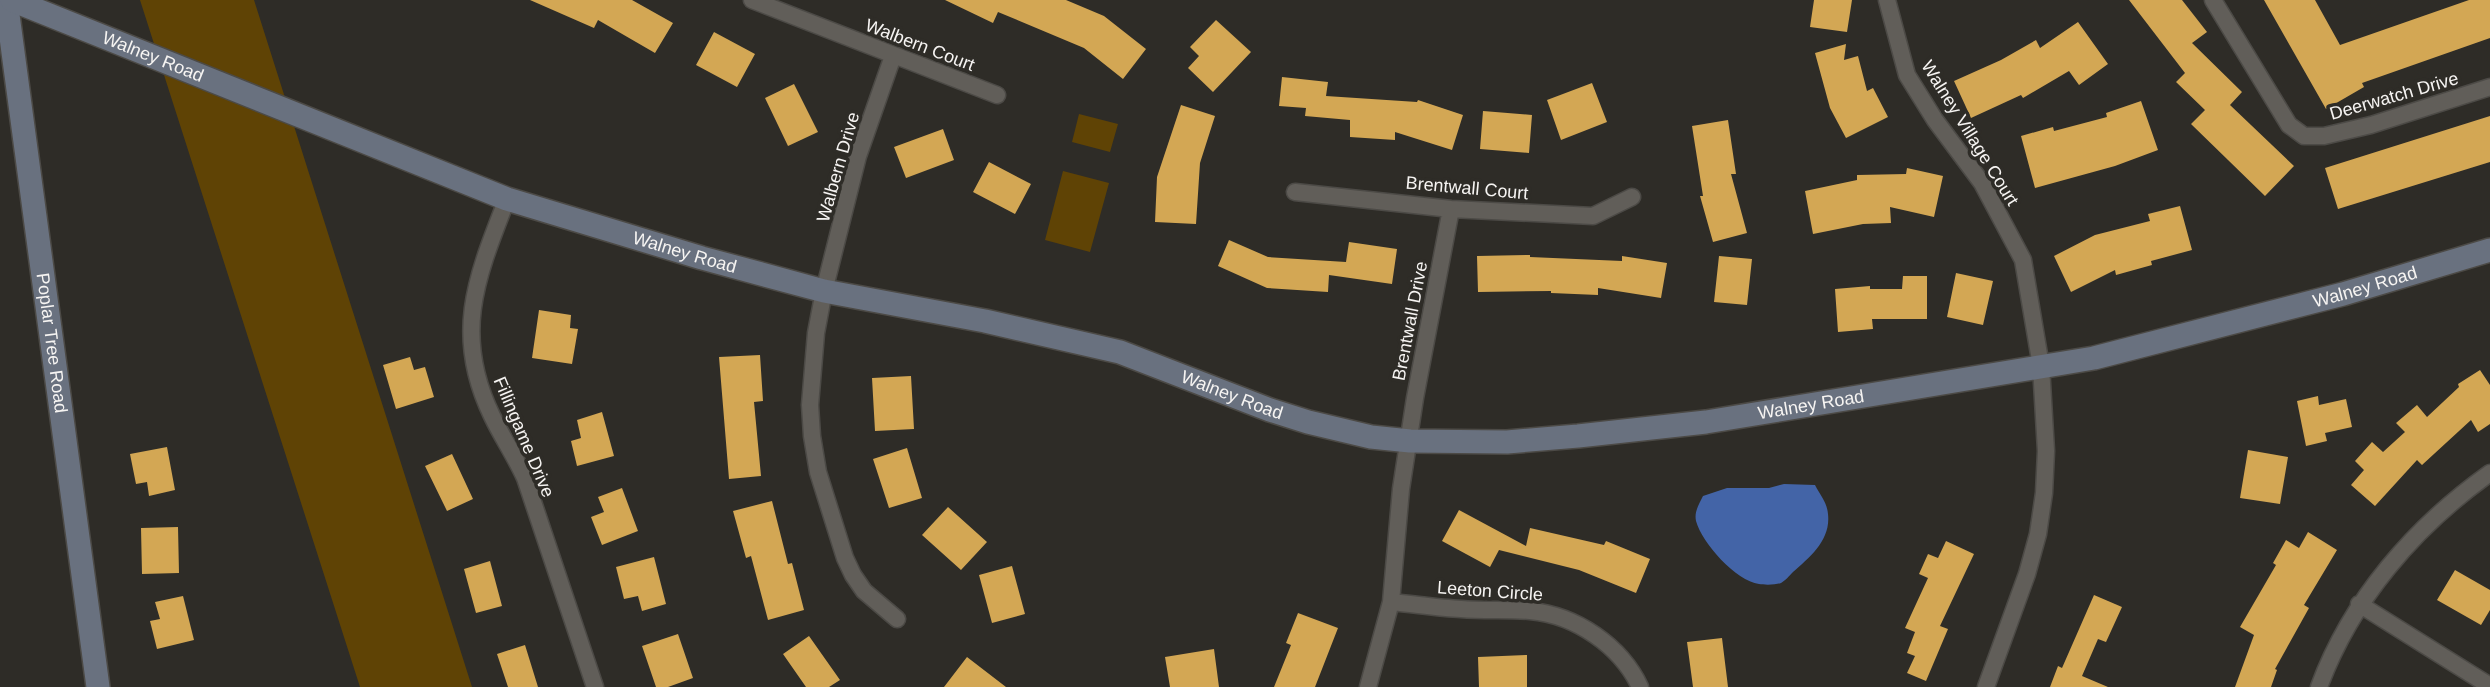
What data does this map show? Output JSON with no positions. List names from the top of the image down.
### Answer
{
  "streets": {
    "main road": ["Walney Road", "Poplar Tree Road"],
    "street": [
      "Walbern Court",
      "Deerwatch Drive",
      "Walney Village Court",
      "Walbern Drive",
      "Brentwall Court",
      "Brentwall Drive",
      "Fillingame Drive",
      "Leeton Circle"
    ]
  },
  "crossings": [
    ["Walbern Court", "Walbern Drive"],
    ["Walney Road", "Walney Village Court"],
    ["Walney Road", "Walbern Drive"],
    ["Walney Road", "Brentwall Drive"],
    ["Walney Road", "Fillingame Drive"],
    ["Brentwall Court", "Brentwall Drive"]
  ]
}
